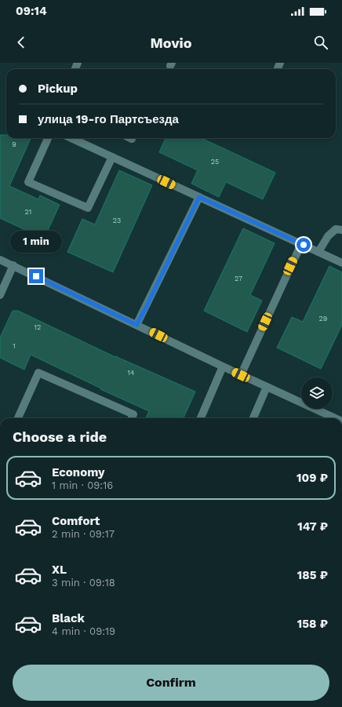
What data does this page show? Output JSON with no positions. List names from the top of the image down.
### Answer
{
  "house_numbers": [
    "9",
    "25",
    "21",
    "23",
    "27",
    "29",
    "12",
    "1",
    "14"
  ],
  "page": {
    "status": "09:14",
    "header": "Movio",
    "banner": ["Pickup", "улица 19-го Партсъезда"],
    "bubble": "1 min",
    "heading": "Choose a ride",
    "list": [
      {
        "name": "Economy",
        "note": "1 min · 09:16",
        "value": "109 ₽"
      },
      {
        "name": "Comfort",
        "note": "2 min · 09:17",
        "value": "147 ₽"
      },
      {
        "name": "XL",
        "note": "3 min · 09:18",
        "value": "185 ₽"
      },
      {
        "name": "Black",
        "note": "4 min · 09:19",
        "value": "158 ₽"
      }
    ],
    "buttons": "Confirm"
  }
}
